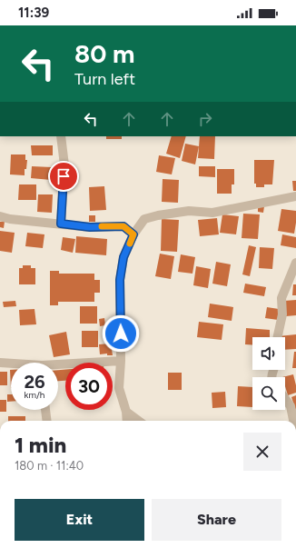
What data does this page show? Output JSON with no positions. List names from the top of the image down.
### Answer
{
  "page": {
    "status": "11:39",
    "turn": ["80 m", "Turn left"],
    "speed": "26 km/h",
    "limit": "30",
    "heading": ["1 min", "180 m · 11:40"],
    "buttons": ["Exit", "Share"]
  }
}
